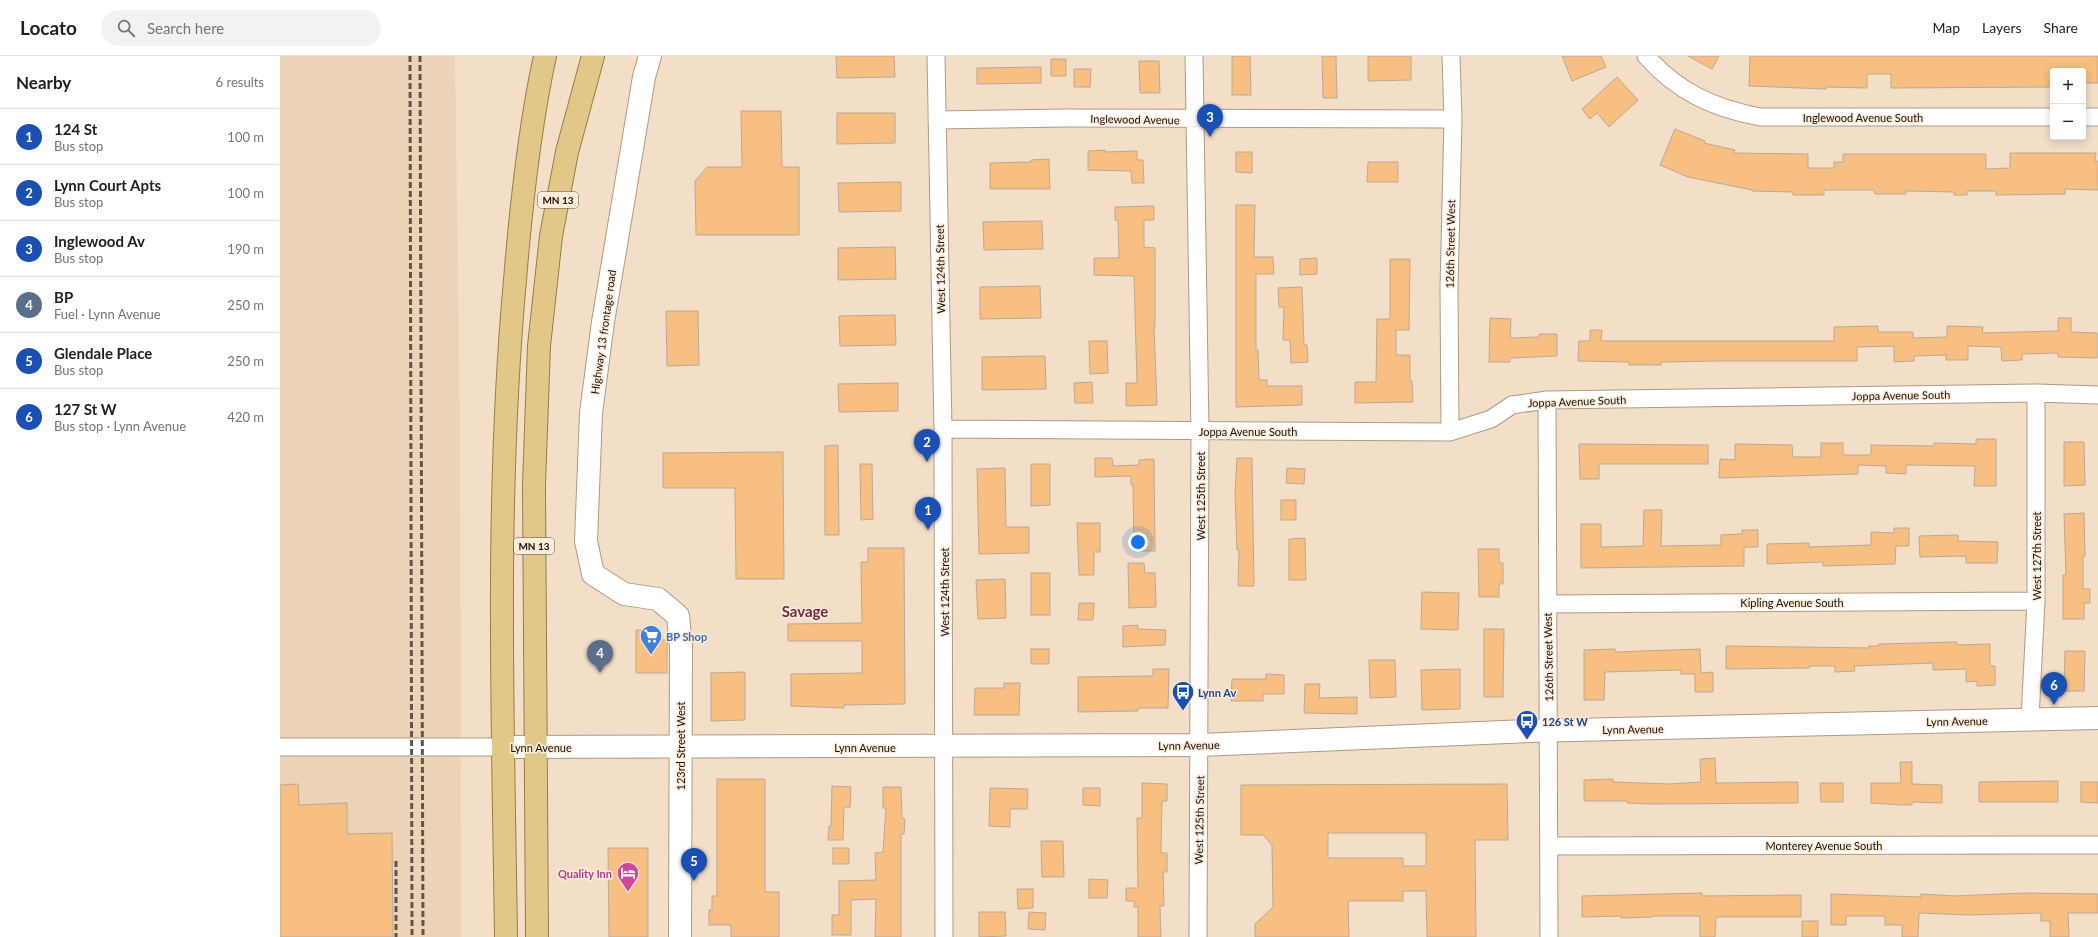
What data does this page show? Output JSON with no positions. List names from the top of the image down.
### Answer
{
  "streets": {
    "highway": ["MN 13"],
    "main road": ["Highway 13 frontage road", "Lynn Avenue", "123rd Street West"],
    "street": [
      "Inglewood Avenue South",
      "Inglewood Avenue",
      "126th Street West",
      "West 124th Street",
      "Joppa Avenue South",
      "West 125th Street",
      "West 127th Street",
      "Kipling Avenue South",
      "Monterey Avenue South"
    ]
  },
  "crossings": [
    ["Inglewood Avenue", "126th Street West"],
    ["Inglewood Avenue", "West 124th Street"],
    ["Inglewood Avenue", "West 125th Street"],
    ["MN 13", "Lynn Avenue"],
    ["126th Street West", "Joppa Avenue South"],
    ["126th Street West", "Kipling Avenue South"],
    ["126th Street West", "Lynn Avenue"],
    ["126th Street West", "Monterey Avenue South"],
    ["West 124th Street", "Joppa Avenue South"],
    ["West 124th Street", "Lynn Avenue"],
    ["Highway 13 frontage road", "123rd Street West"],
    ["Joppa Avenue South", "West 125th Street"],
    ["Joppa Avenue South", "West 127th Street"],
    ["West 125th Street", "Lynn Avenue"],
    ["West 127th Street", "Kipling Avenue South"],
    ["West 127th Street", "Lynn Avenue"],
    ["Lynn Avenue", "123rd Street West"]
  ],
  "districts": ["Savage"],
  "places": {
    "supermarket": ["BP Shop"],
    "bus stop": ["Lynn Av", "126 St W"],
    "hotel": ["Quality Inn"]
  },
  "page": {
    "header": "Locato",
    "search": "Search here",
    "nav": ["Map", "Layers", "Share"],
    "heading": ["Nearby", "6 results"],
    "map_buttons": ["+", "−"],
    "pins": [
      "3",
      "2",
      "1",
      "4",
      "6",
      "5"
    ],
    "list": [
      {
        "mark": "1",
        "name": "124 St",
        "note": "Bus stop",
        "value": "100 m"
      },
      {
        "mark": "2",
        "name": "Lynn Court Apts",
        "note": "Bus stop",
        "value": "100 m"
      },
      {
        "mark": "3",
        "name": "Inglewood Av",
        "note": "Bus stop",
        "value": "190 m"
      },
      {
        "mark": "4",
        "name": "BP",
        "note": "Fuel · Lynn Avenue",
        "value": "250 m"
      },
      {
        "mark": "5",
        "name": "Glendale Place",
        "note": "Bus stop",
        "value": "250 m"
      },
      {
        "mark": "6",
        "name": "127 St W",
        "note": "Bus stop · Lynn Avenue",
        "value": "420 m"
      }
    ]
  }
}
